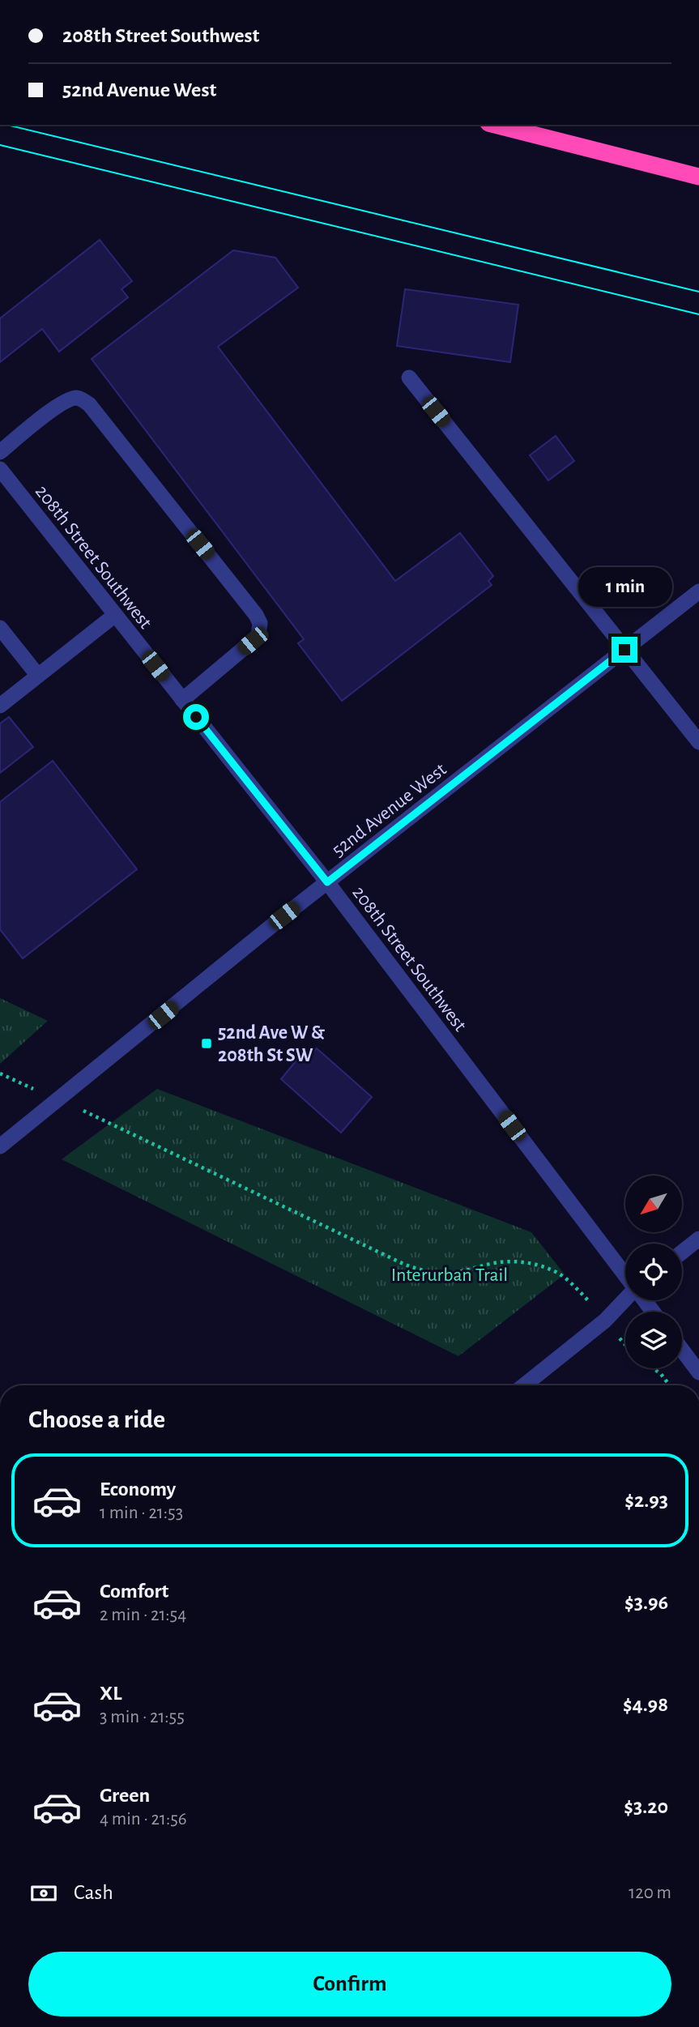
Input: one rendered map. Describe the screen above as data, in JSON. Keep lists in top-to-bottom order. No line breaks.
{"streets":{"street":["208th Street Southwest","52nd Avenue West"]},"crossings":[["208th Street Southwest","52nd Avenue West"]],"parks":["Interurban Trail"],"places":{"transit":["52nd Ave W & 208th St SW"]},"north":"bottom left","page":{"banner":["208th Street Southwest","52nd Avenue West"],"bubble":"1 min","heading":"Choose a ride","list":[{"name":"Economy","note":"1 min · 21:53","value":"$2.93"},{"name":"Comfort","note":"2 min · 21:54","value":"$3.96"},{"name":"XL","note":"3 min · 21:55","value":"$4.98"},{"name":"Green","note":"4 min · 21:56","value":"$3.20"}],"pay":["Cash","120 m"],"buttons":"Confirm"}}
